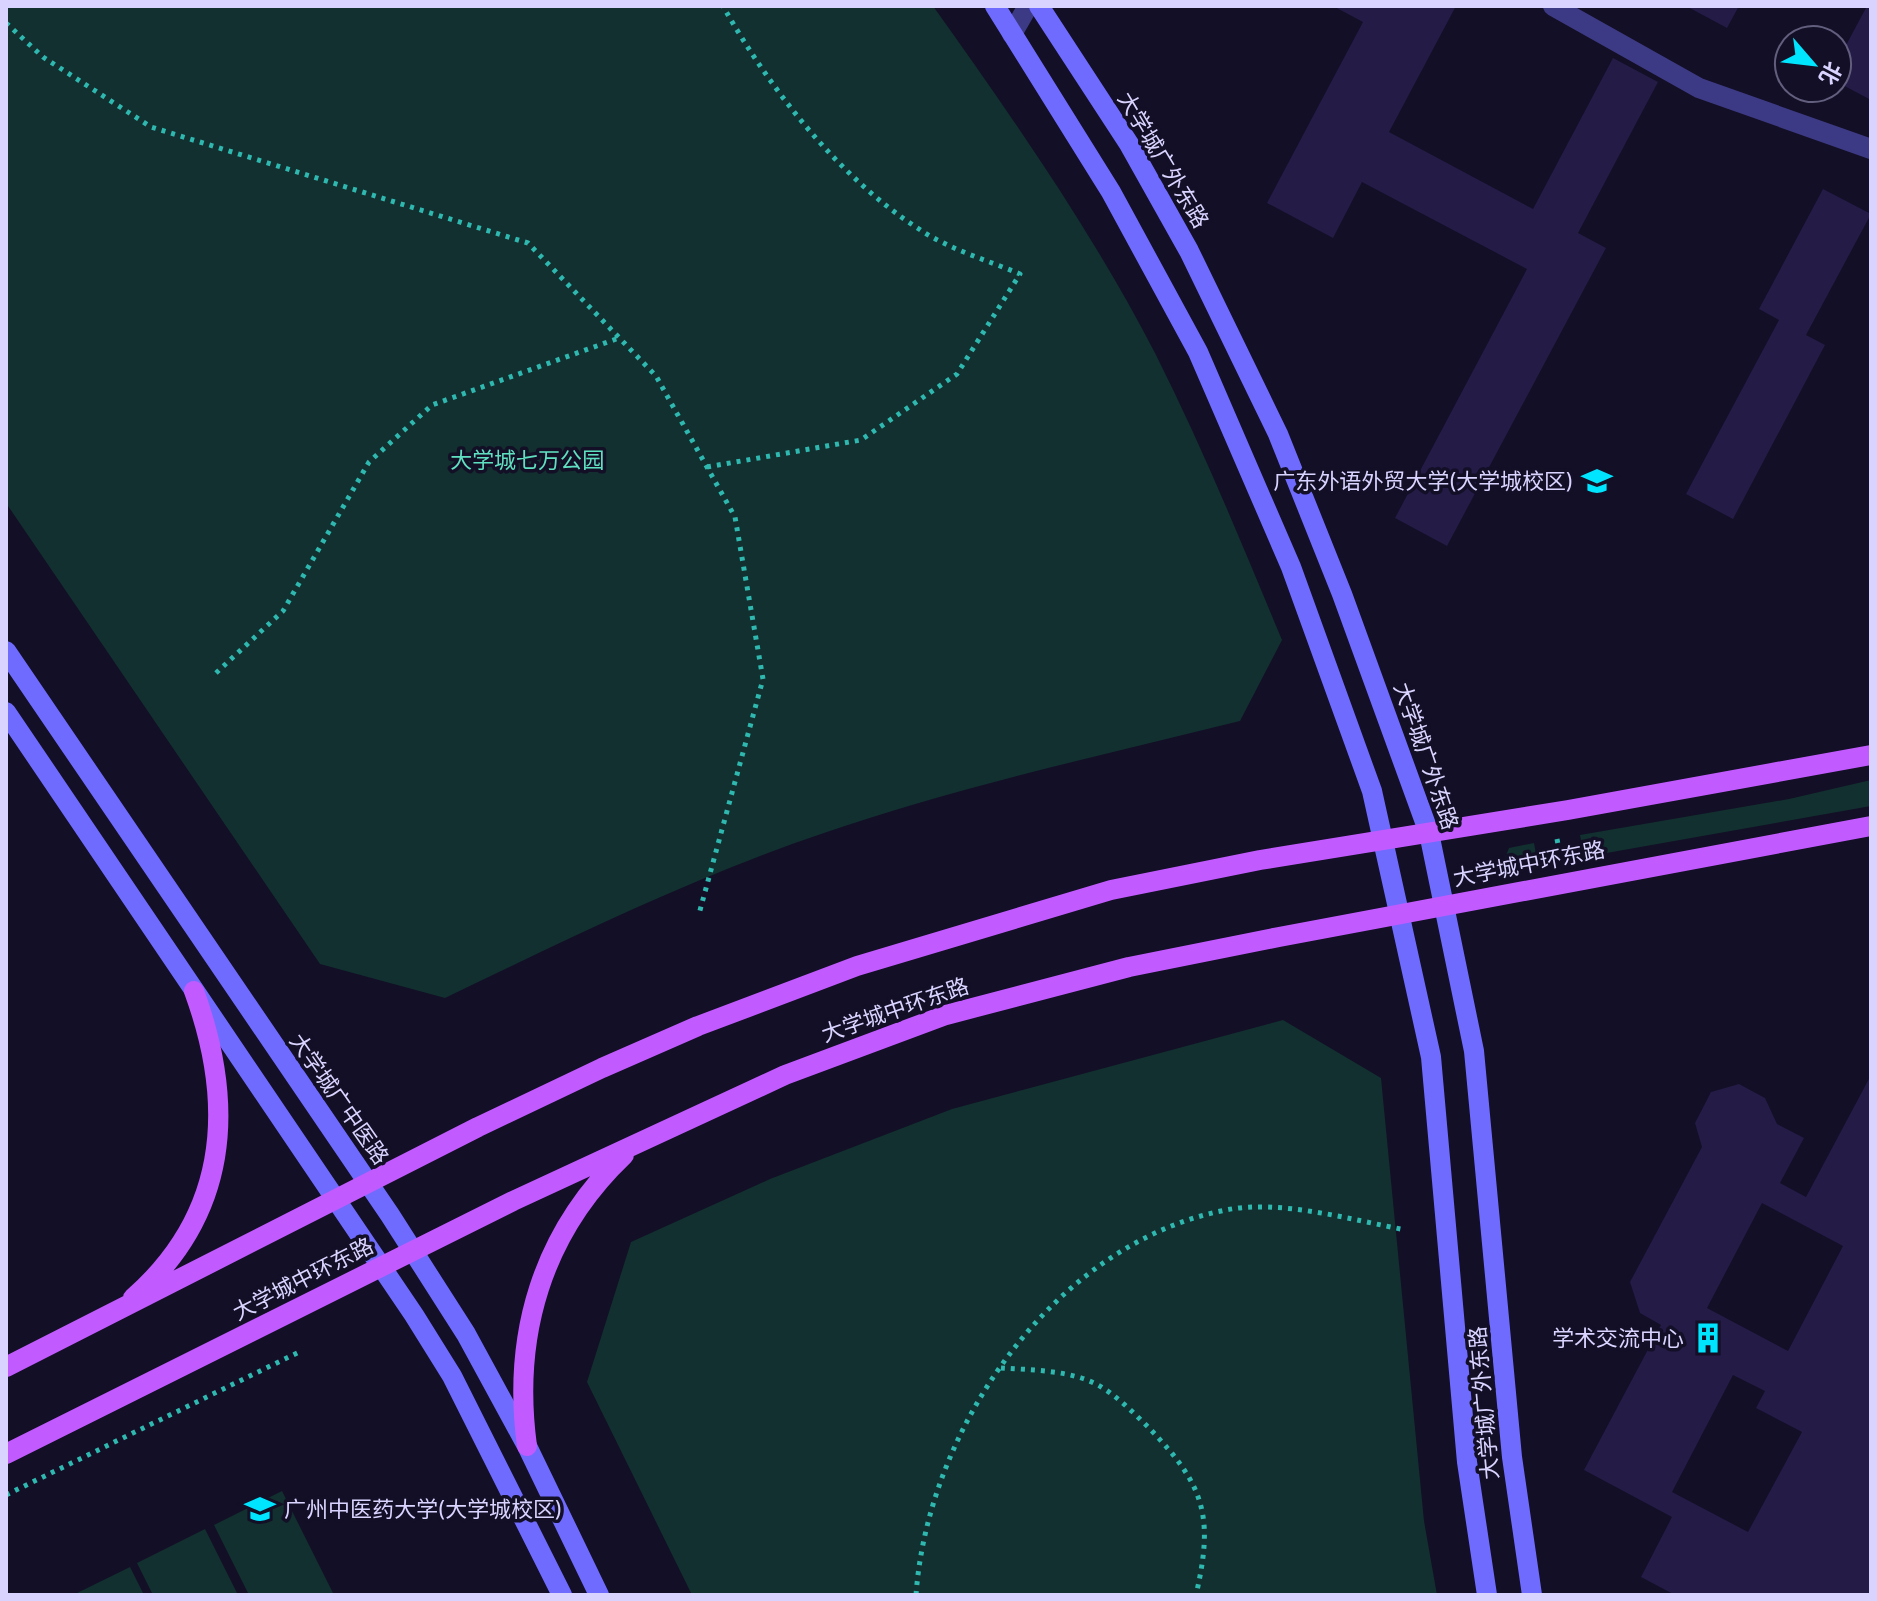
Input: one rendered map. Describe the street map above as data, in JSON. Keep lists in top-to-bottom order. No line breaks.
{"streets":{"main road":["大学城中环东路"],"street":["大学城广外东路","大学城广中医路"]},"crossings":[["大学城广外东路","大学城中环东路"],["大学城中环东路","大学城广中医路"]],"parks":["大学城七万公园"],"places":{"school or university":["广东外语外贸大学(大学城校区)","广州中医药大学(大学城校区)"],"building":["学术交流中心"]},"north":"bottom right"}
